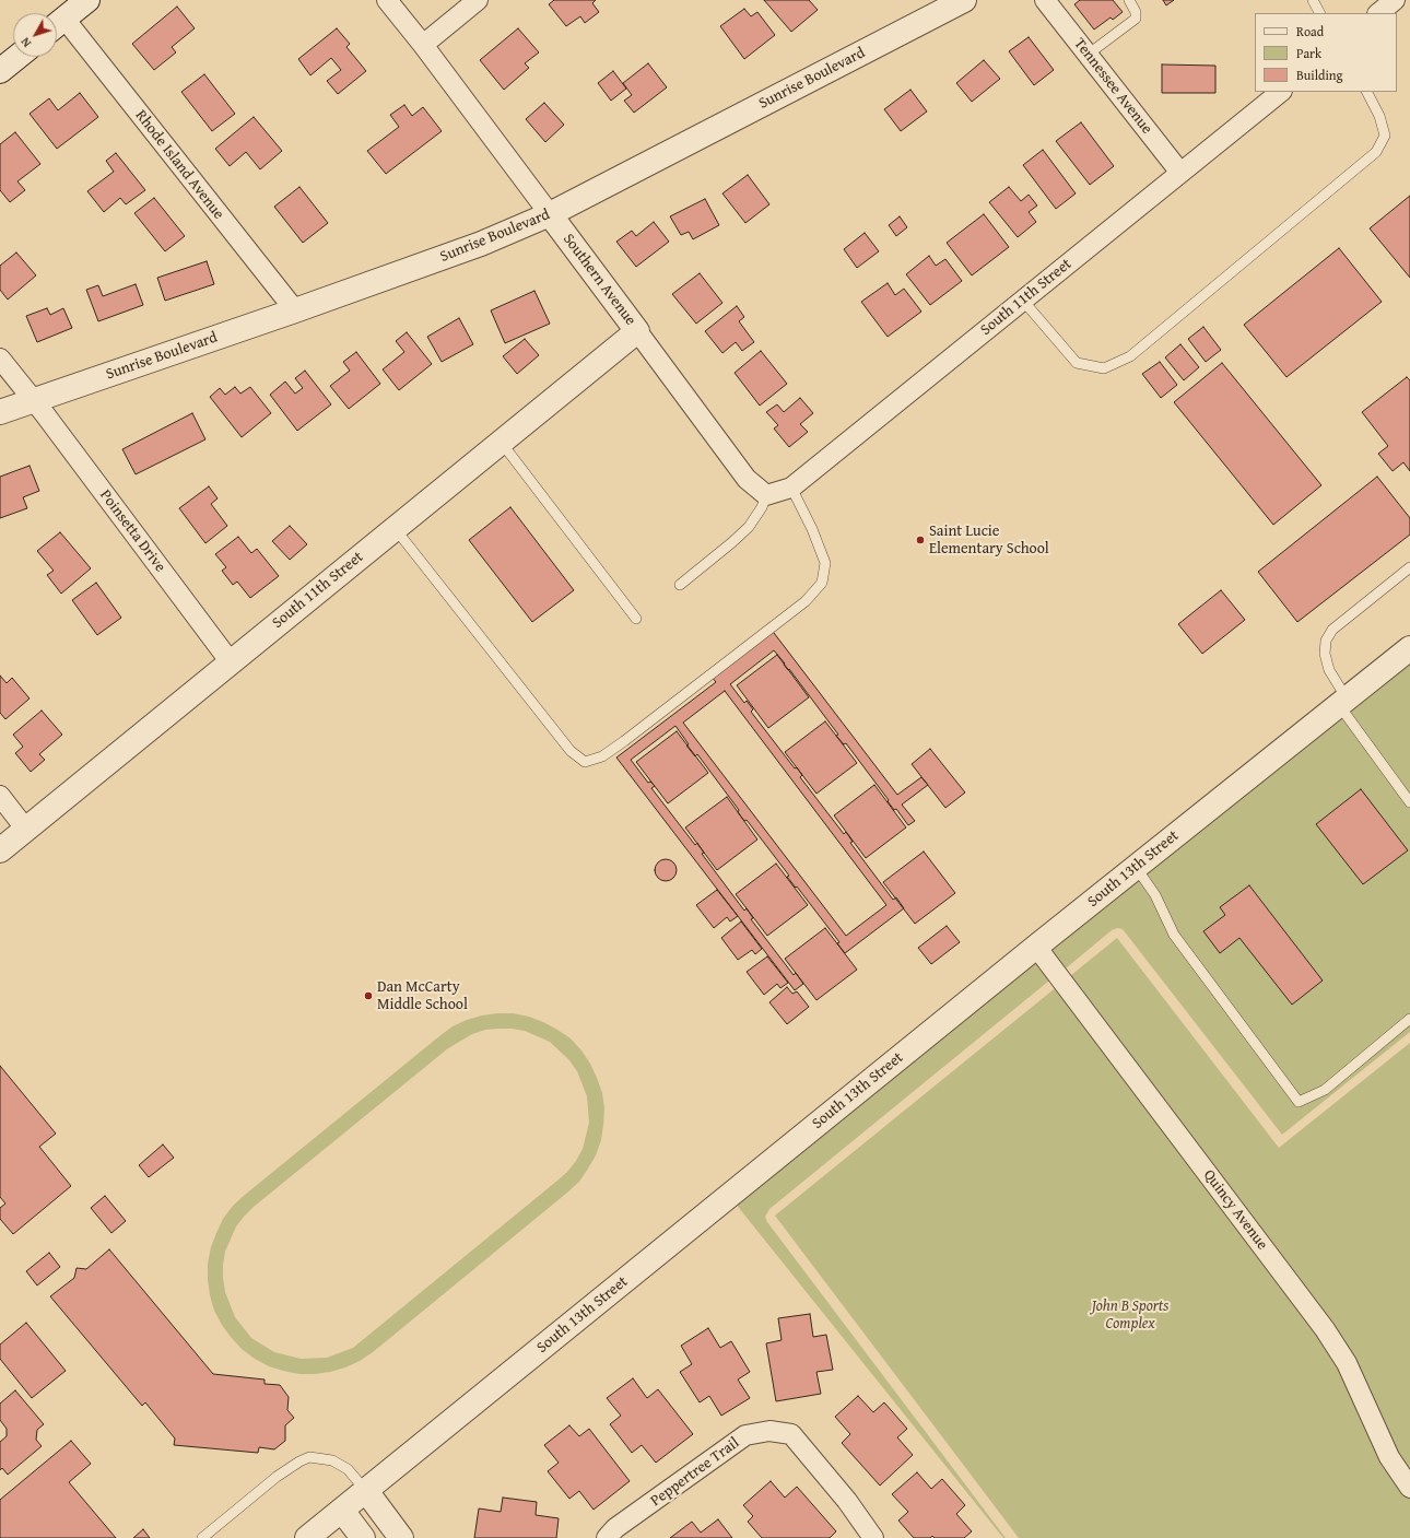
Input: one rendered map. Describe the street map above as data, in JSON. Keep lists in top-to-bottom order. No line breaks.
{"streets":{"street":["Sunrise Boulevard","Tennessee Avenue","Rhode Island Avenue","Southern Avenue","South 11th Street","Poinsetta Drive","South 13th Street","Quincy Avenue","Peppertree Trail"]},"crossings":[["Sunrise Boulevard","Rhode Island Avenue"],["Sunrise Boulevard","Southern Avenue"],["Sunrise Boulevard","Poinsetta Drive"],["Tennessee Avenue","South 11th Street"],["Southern Avenue","South 11th Street"],["South 11th Street","Poinsetta Drive"],["South 13th Street","Quincy Avenue"]],"parks":["John B Sports Complex"],"places":["Saint Lucie Elementary School","Dan McCarty Middle School"],"legend":["Road","Park","Building"],"north":"bottom left"}
